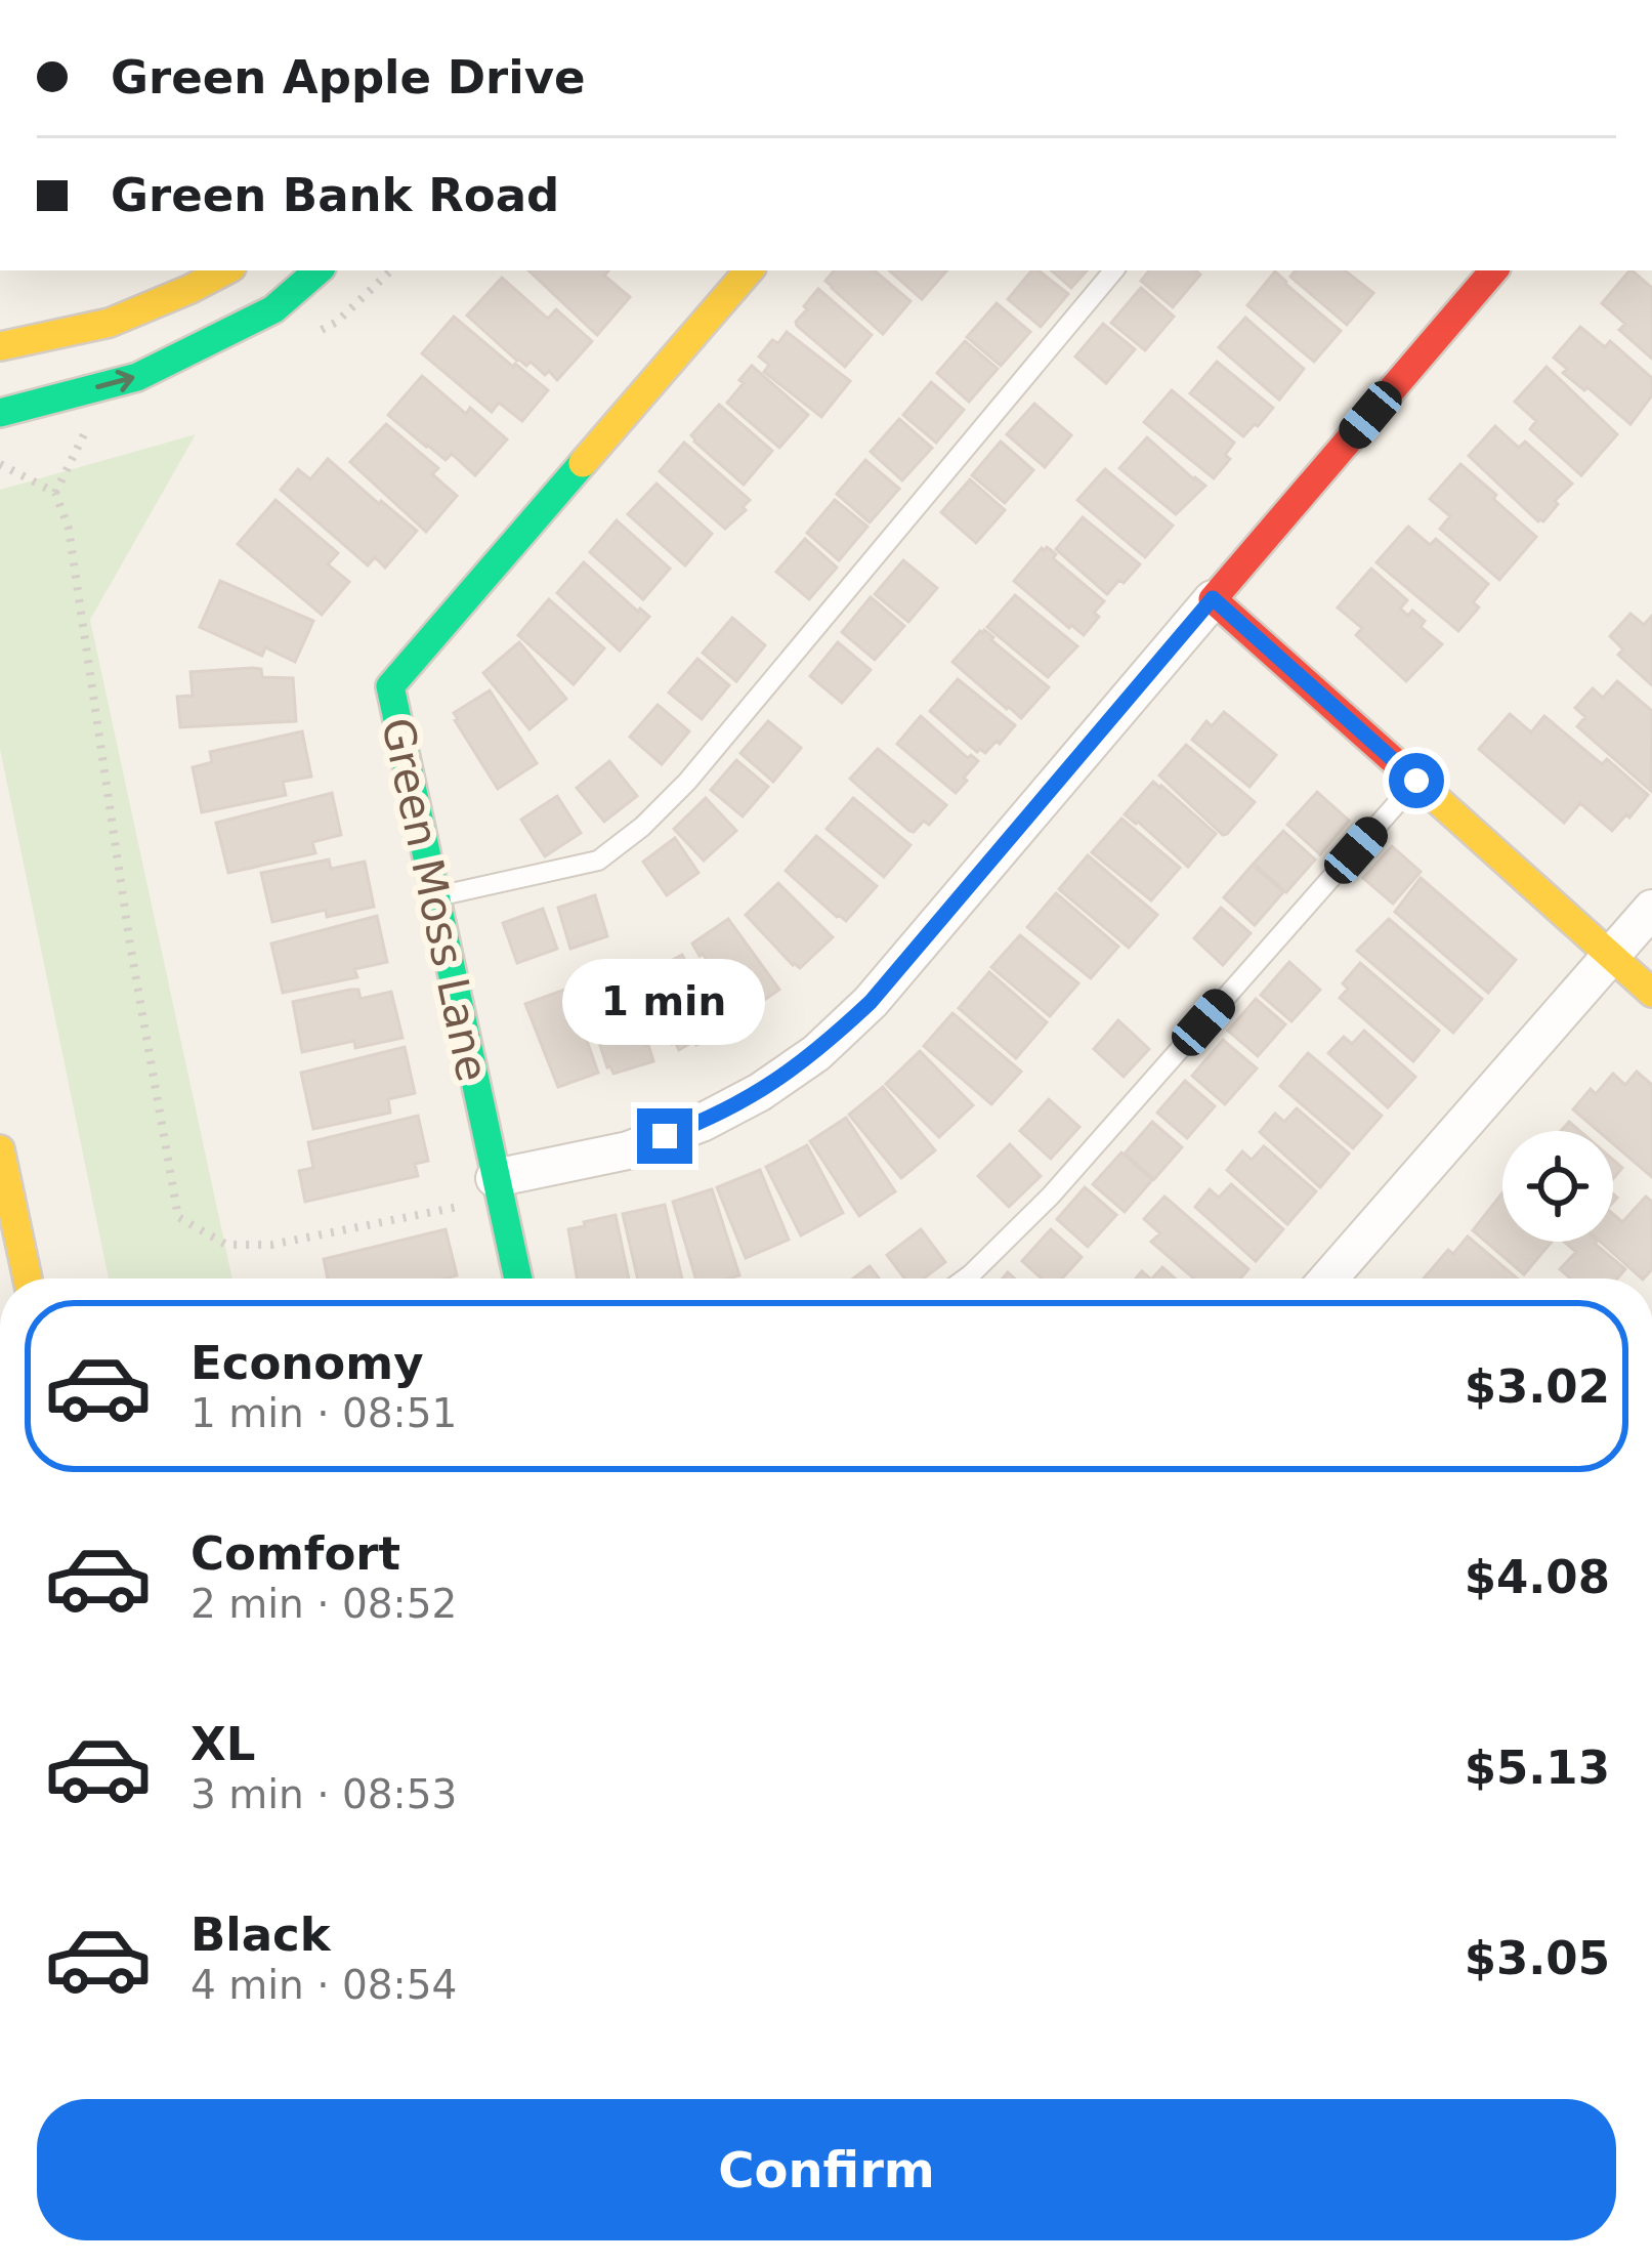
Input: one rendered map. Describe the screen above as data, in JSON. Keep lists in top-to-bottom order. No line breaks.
{"streets":{"street":["Green Moss Lane"]},"page":{"banner":["Green Apple Drive","Green Bank Road"],"bubble":"1 min","list":[{"name":"Economy","note":"1 min · 08:51","value":"$3.02"},{"name":"Comfort","note":"2 min · 08:52","value":"$4.08"},{"name":"XL","note":"3 min · 08:53","value":"$5.13"},{"name":"Black","note":"4 min · 08:54","value":"$3.05"}],"buttons":"Confirm"}}
